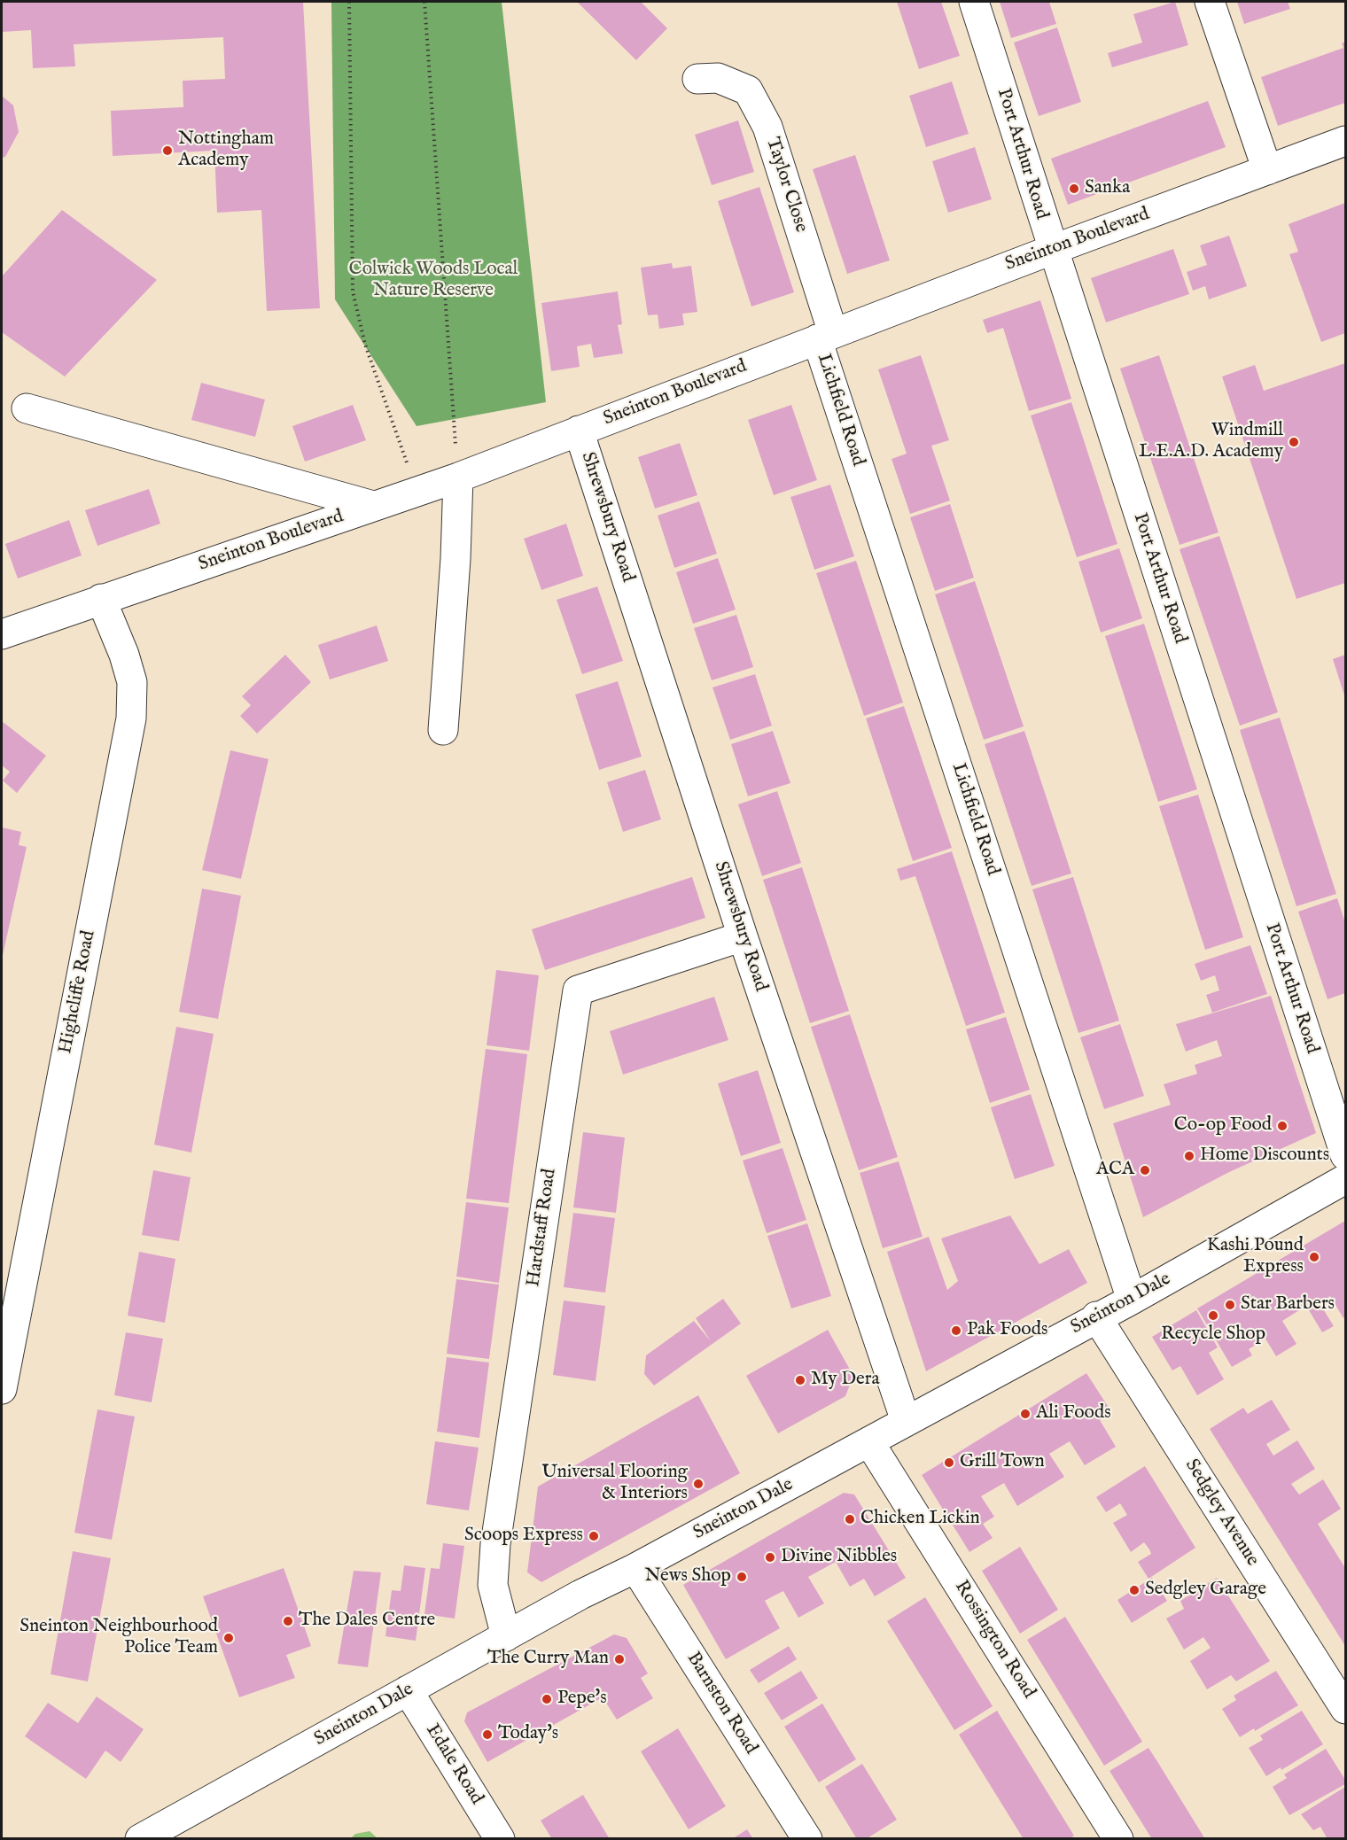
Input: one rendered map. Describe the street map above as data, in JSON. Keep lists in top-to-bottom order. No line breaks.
{"streets":{"street":["Port Arthur Road","Taylor Close","Sneinton Boulevard","Lichfield Road","Shrewsbury Road","Highcliffe Road","Hardstaff Road","Sneinton Dale","Sedgley Avenue","Rossington Road","Barnston Road","Edale Road"]},"crossings":[["Port Arthur Road","Sneinton Boulevard"],["Taylor Close","Sneinton Boulevard"],["Taylor Close","Lichfield Road"],["Sneinton Boulevard","Lichfield Road"],["Sneinton Boulevard","Shrewsbury Road"],["Sneinton Boulevard","Highcliffe Road"],["Lichfield Road","Sneinton Dale"],["Shrewsbury Road","Hardstaff Road"],["Shrewsbury Road","Sneinton Dale"],["Hardstaff Road","Sneinton Dale"],["Sneinton Dale","Sedgley Avenue"],["Sneinton Dale","Rossington Road"],["Sneinton Dale","Barnston Road"],["Sneinton Dale","Edale Road"]],"parks":["Colwick Woods Local Nature Reserve"],"places":["Nottingham Academy","Sanka","Windmill L.E.A.D. Academy","Co-op Food","Home Discounts","ACA","Kashi Pound Express","Star Barbers","Recycle Shop","Pak Foods","My Dera","Ali Foods","Grill Town","Universal Flooring & Interiors","Chicken Lickin","Scoops Express","Divine Nibbles","News Shop","Sedgley Garage","The Dales Centre","Sneinton Neighbourhood Police Team","The Curry Man","Pepe's","Today's"]}
